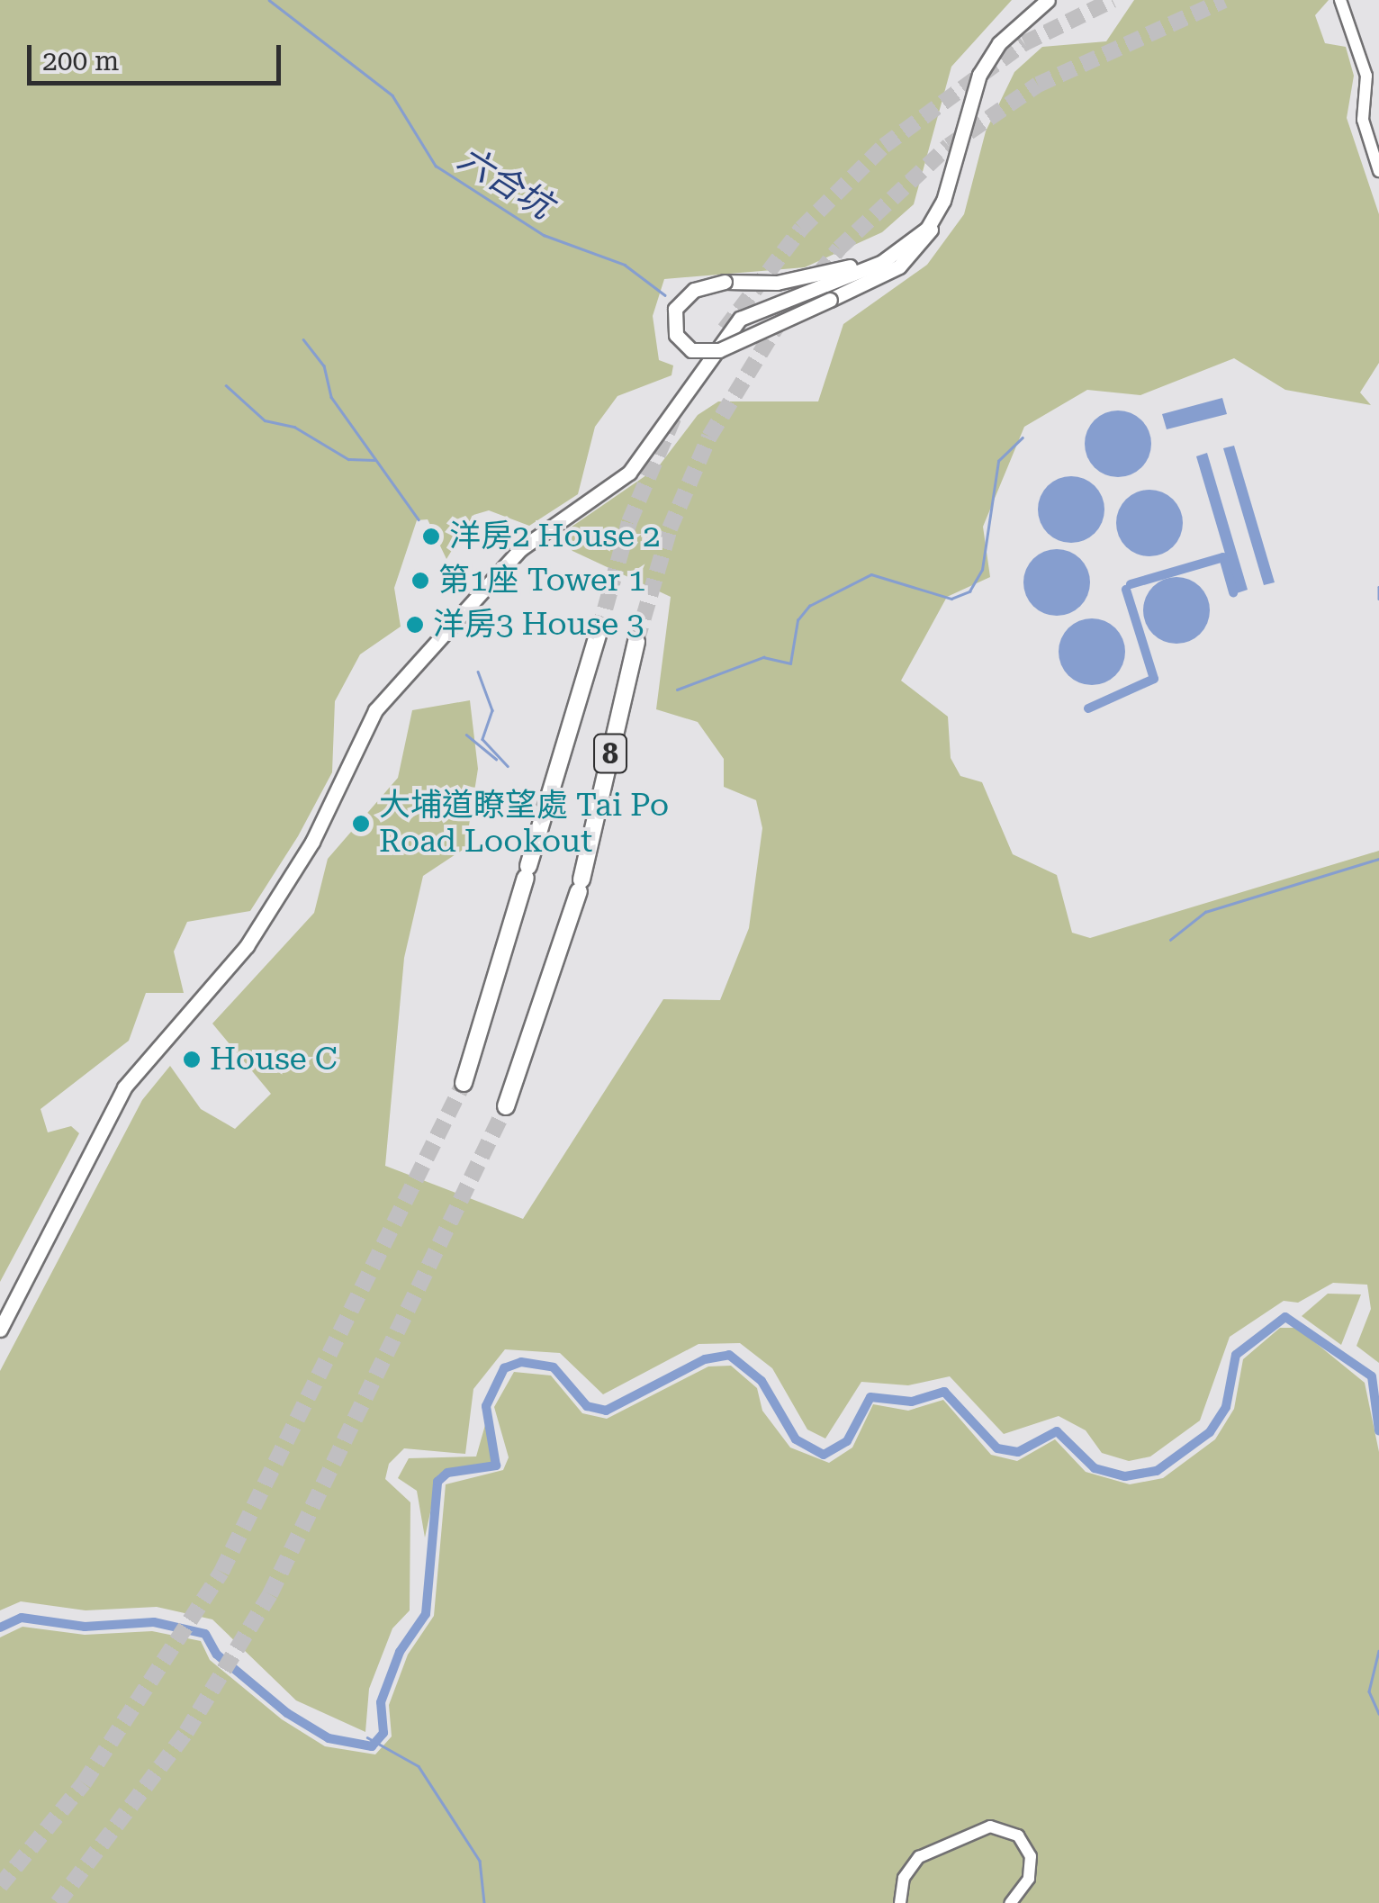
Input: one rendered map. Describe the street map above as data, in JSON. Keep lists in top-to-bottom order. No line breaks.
{"streets":{"highway":["8"]},"water":["六合坑"],"places":["洋房2 House 2","第1座 Tower 1","洋房3 House 3","大埔道瞭望處 Tai Po Road Lookout","House C"],"scale_bar":"200 m"}
